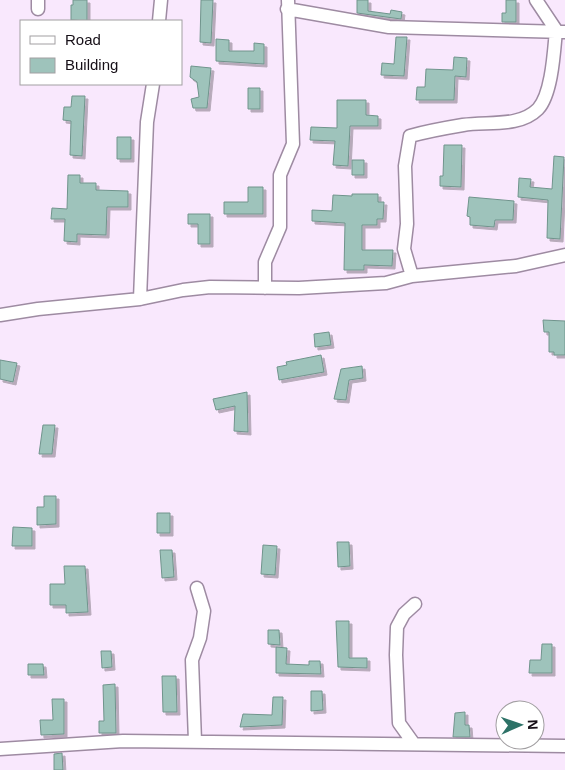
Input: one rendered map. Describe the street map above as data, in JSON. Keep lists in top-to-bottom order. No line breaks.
{"legend":["Road","Building"],"north":"right"}
